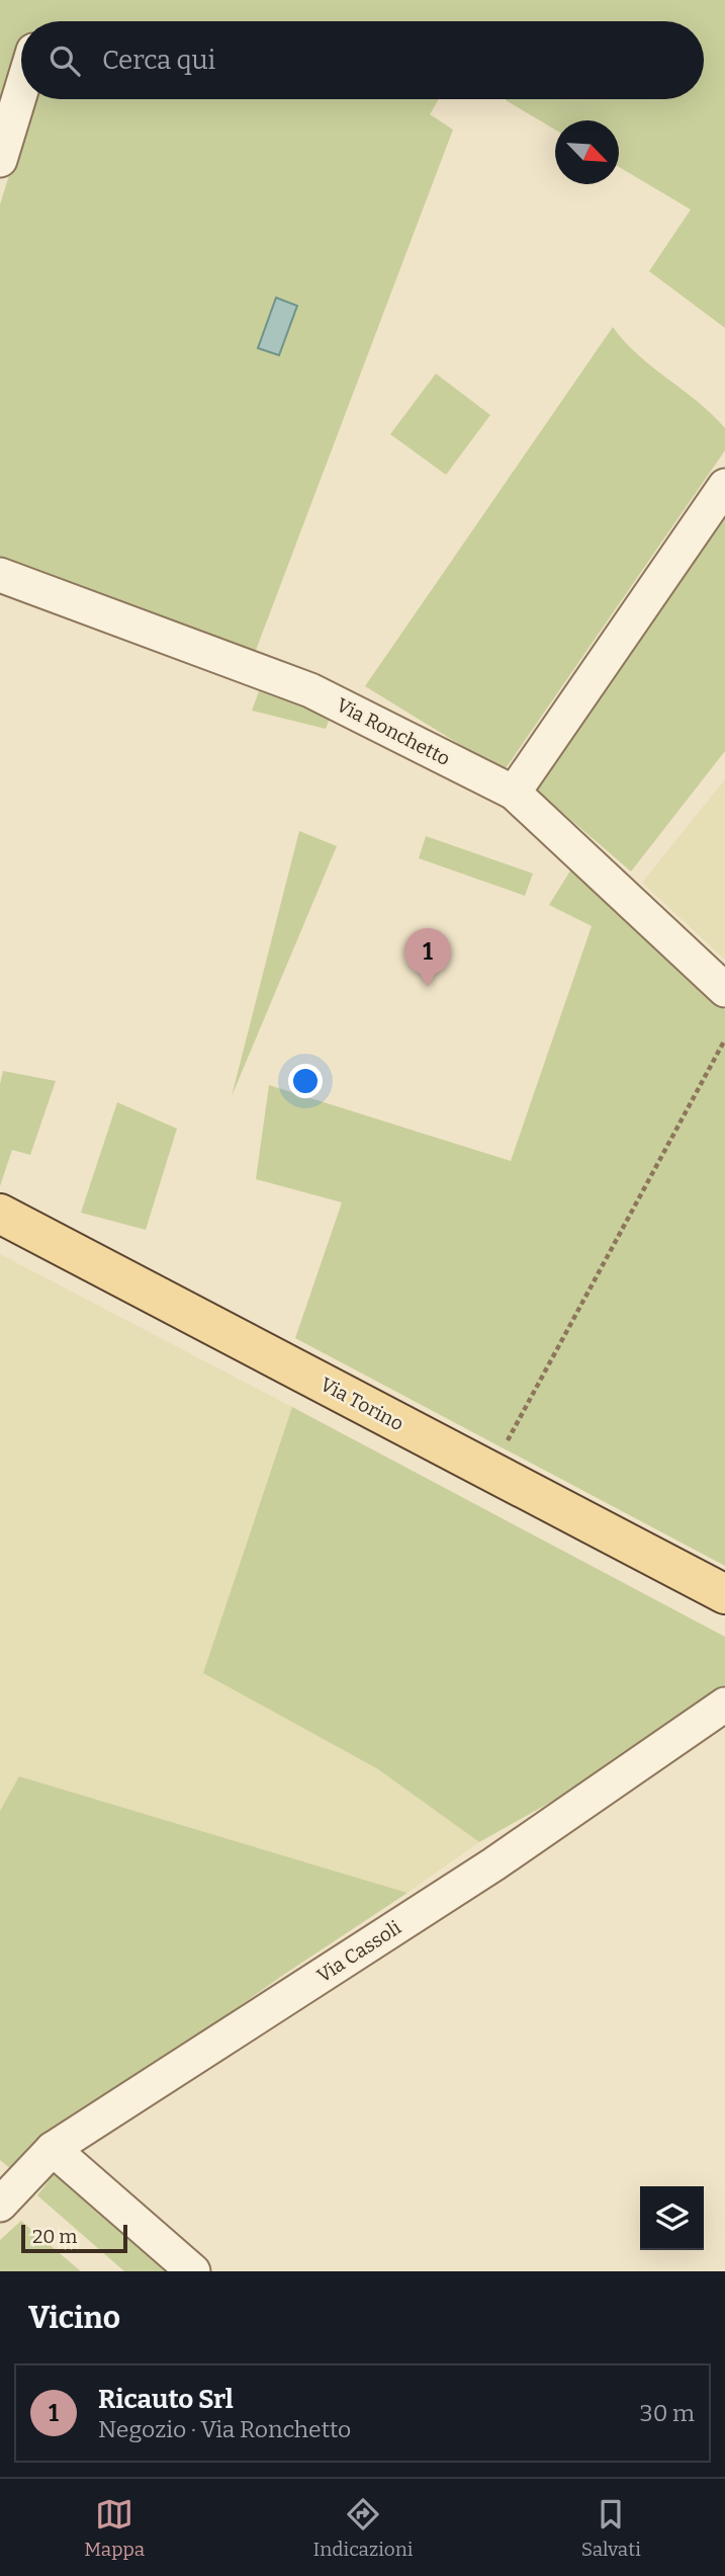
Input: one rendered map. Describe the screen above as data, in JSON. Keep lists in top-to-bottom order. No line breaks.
{"streets":{"main road":["Via Torino"],"street":["Via Ronchetto","Via Cassoli"]},"scale_bar":"20 m","north":"bottom right","page":{"search":"Cerca qui","pins":"1","scale":"20 m","heading":"Vicino","list":[{"mark":"1","name":"Ricauto Srl","note":"Negozio · Via Ronchetto","value":"30 m"}],"nav":["Mappa","Indicazioni","Salvati"]}}
